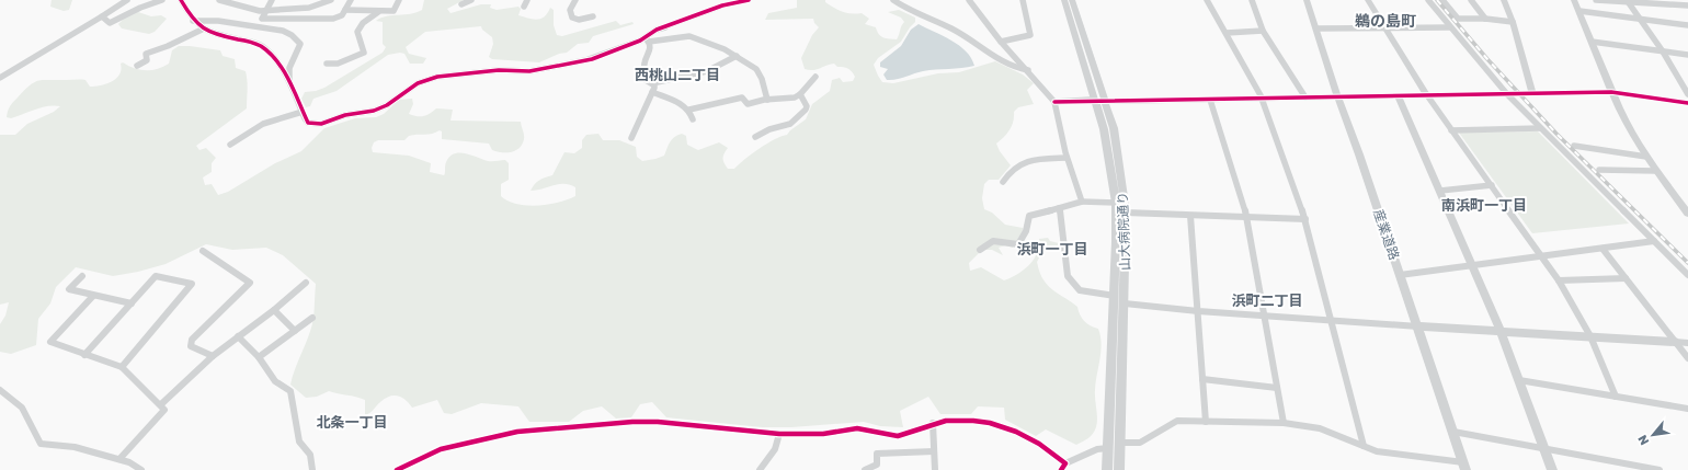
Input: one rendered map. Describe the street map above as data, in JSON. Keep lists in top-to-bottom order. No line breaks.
{"streets":{"street":["山大病院通り","産業道路"]},"districts":["鵜の島町","西桃山二丁目","南浜町一丁目","浜町一丁目","浜町二丁目","北条一丁目"],"north":"bottom left"}
